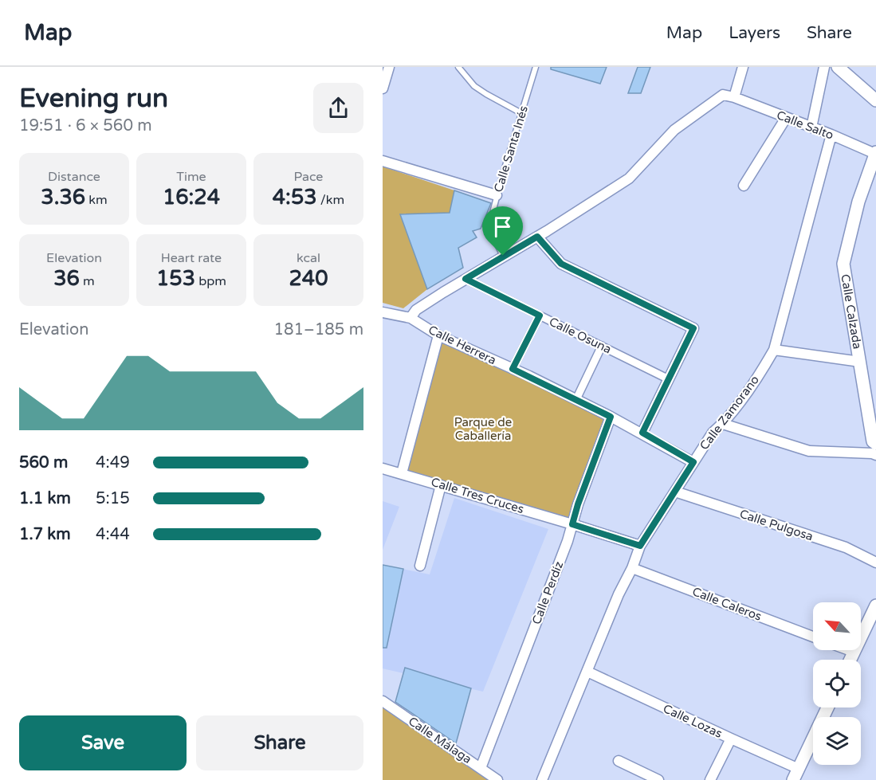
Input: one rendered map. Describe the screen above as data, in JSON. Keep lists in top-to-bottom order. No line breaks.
{"streets":{"street":["Calle Salto","Calle Calzada","Calle Osuna","Calle Herrera","Calle Zamorano","Calle Tres Cruces","Calle Pulgosa","Calle Perdíz","Calle Caleros","Calle Lozas","Calle Málaga"],"lane":["Calle Santa Inés"]},"crossings":[["Calle Salto","Calle Calzada"],["Calle Salto","Calle Zamorano"],["Calle Herrera","Calle Zamorano"],["Calle Herrera","Calle Perdíz"],["Calle Zamorano","Calle Tres Cruces"],["Calle Zamorano","Calle Pulgosa"],["Calle Zamorano","Calle Caleros"],["Calle Zamorano","Calle Lozas"],["Calle Tres Cruces","Calle Perdíz"],["Calle Perdíz","Calle Málaga"]],"parks":["Parque de Caballería"],"north":"top left","page":{"header":"Map","nav":["Map","Layers","Share"],"heading":["Evening run","19:51 · 6 × 560 m"],"stats":[["Distance","3.36 km"],["Time","16:24"],["Pace","4:53 /km"],["Elevation","36 m"],["Heart rate","153 bpm"],["kcal","240"]],"chart":["Elevation","181–185 m"],"list":[{"name":"560 m","note":"4:49"},{"name":"1.1 km","note":"5:15"},{"name":"1.7 km","note":"4:44"}],"buttons":["Save","Share"]}}
